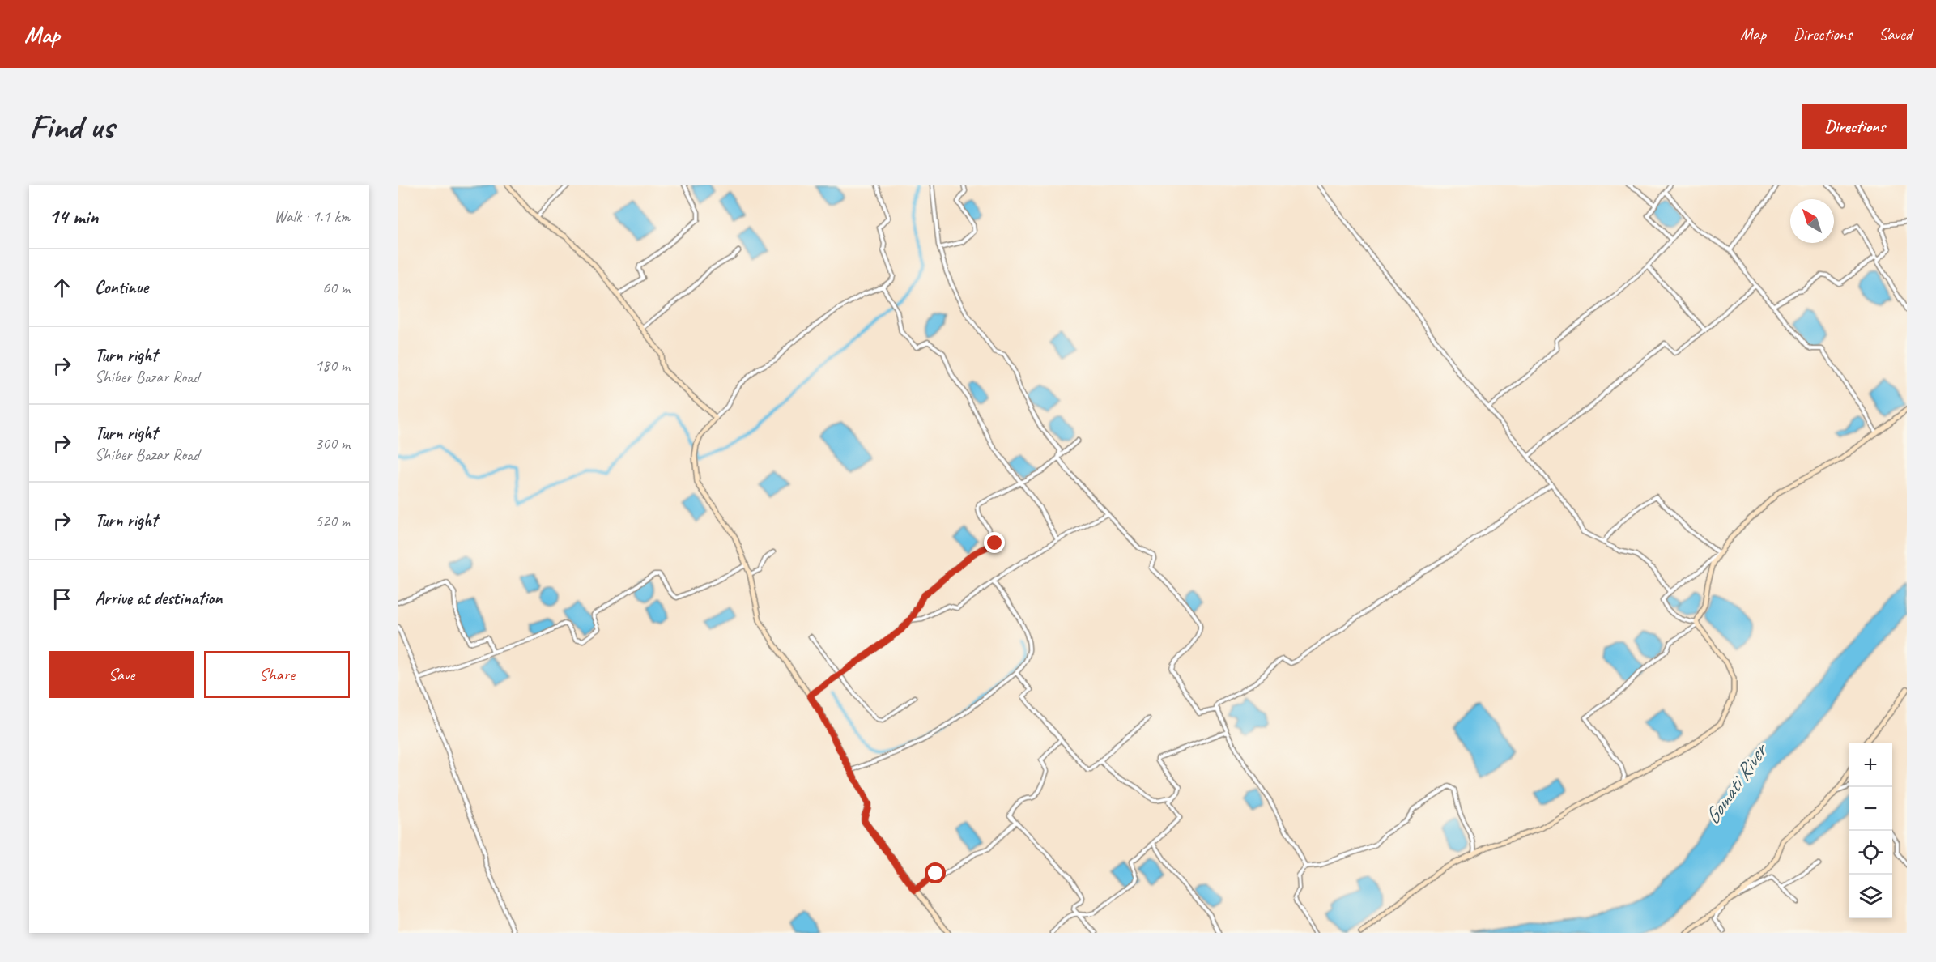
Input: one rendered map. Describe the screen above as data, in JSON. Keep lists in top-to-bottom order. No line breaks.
{"water":["Gomati River"],"north":"top left","page":{"header":"Map","nav":["Map","Directions","Saved"],"buttons":["Directions",["Save","Share"]],"title":"Find us","heading":["14 min","Walk · 1.1 km"],"list":[["Continue","60 m"],["Turn right","Shiber Bazar Road","180 m"],["Turn right","Shiber Bazar Road","300 m"],["Turn right","520 m"],"Arrive at destination"],"map_buttons":["+","−"]}}
